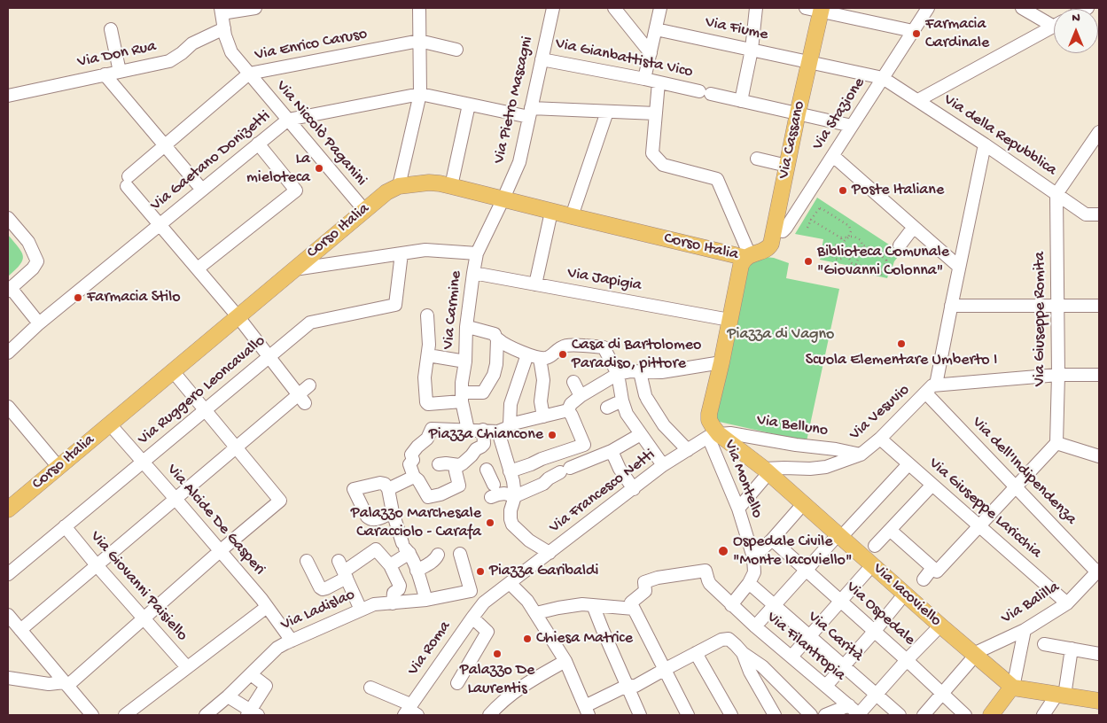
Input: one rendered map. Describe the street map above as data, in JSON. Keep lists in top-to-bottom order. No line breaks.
{"streets":{"main road":["Via Cassano","Corso Italia","Via Iacoviello"],"street":["Via Fiume","Via Enrico Caruso","Via Don Rua","Via Gianbattista Vico","Via Pietro Mascagni","Via Stazione","Via Niccolò Paganini","Via della Repubblica","Via Gaetano Donizetti","Via Japigia","Via Carmine","Via Giuseppe Romita","Via Ruggero Leoncavallo","Via Vesuvio","Via Belluno","Via dell'Indipendenza","Via Montello","Via Francesco Netti","Via Giuseppe Laricchia","Via Alcide De Gasperi","Via Giovanni Paisiello","Via Balilla","Via Ladislao","Via Ospedale","Via Carità","Via Filantropia","Via Roma"]},"crossings":[["Via Fiume","Via Stazione"],["Via Fiume","Via della Repubblica"],["Via Fiume","Via Cassano"],["Via Enrico Caruso","Via Niccolò Paganini"],["Via Enrico Caruso","Via Gaetano Donizetti"],["Via Don Rua","Via Niccolò Paganini"],["Via Gianbattista Vico","Via Pietro Mascagni"],["Via Gianbattista Vico","Via Stazione"],["Via Gianbattista Vico","Via Cassano"],["Via Pietro Mascagni","Via Gaetano Donizetti"],["Via Pietro Mascagni","Corso Italia"],["Via Pietro Mascagni","Via Carmine"],["Via Stazione","Via della Repubblica"],["Via Stazione","Via Cassano"],["Via Niccolò Paganini","Via Gaetano Donizetti"],["Via Niccolò Paganini","Corso Italia"],["Via della Repubblica","Via Giuseppe Romita"],["Via Cassano","Corso Italia"],["Corso Italia","Via Carmine"],["Corso Italia","Via Alcide De Gasperi"],["Via Japigia","Via Carmine"],["Via Ruggero Leoncavallo","Via Alcide De Gasperi"],["Via Ruggero Leoncavallo","Via Giovanni Paisiello"],["Via Vesuvio","Via Belluno"],["Via Vesuvio","Via dell'Indipendenza"],["Via Vesuvio","Via Giuseppe Laricchia"],["Via Vesuvio","Via Iacoviello"],["Via Belluno","Via Montello"],["Via Belluno","Via Francesco Netti"],["Via Belluno","Via Iacoviello"],["Via dell'Indipendenza","Via Balilla"],["Via Montello","Via Francesco Netti"],["Via Montello","Via Iacoviello"],["Via Montello","Via Carità"],["Via Montello","Via Filantropia"],["Via Francesco Netti","Via Iacoviello"],["Via Francesco Netti","Via Roma"],["Via Giuseppe Laricchia","Via Balilla"],["Via Alcide De Gasperi","Via Ladislao"],["Via Iacoviello","Via Balilla"]],"parks":["Piazza di Vagno"],"places":["Farmacia Cardinale","La mieloteca","Poste Italiane","Biblioteca Comunale \"Giovanni Colonna\"","Farmacia Stilo","Scuola Elementare Umberto I","Casa di Bartolomeo Paradiso, pittore","Piazza Chiancone","Palazzo Marchesale Caracciolo - Carafa","Ospedale Civile \"Monte Iacoviello\"","Piazza Garibaldi","Chiesa Matrice","Palazzo De Laurentis"],"north":"top"}
